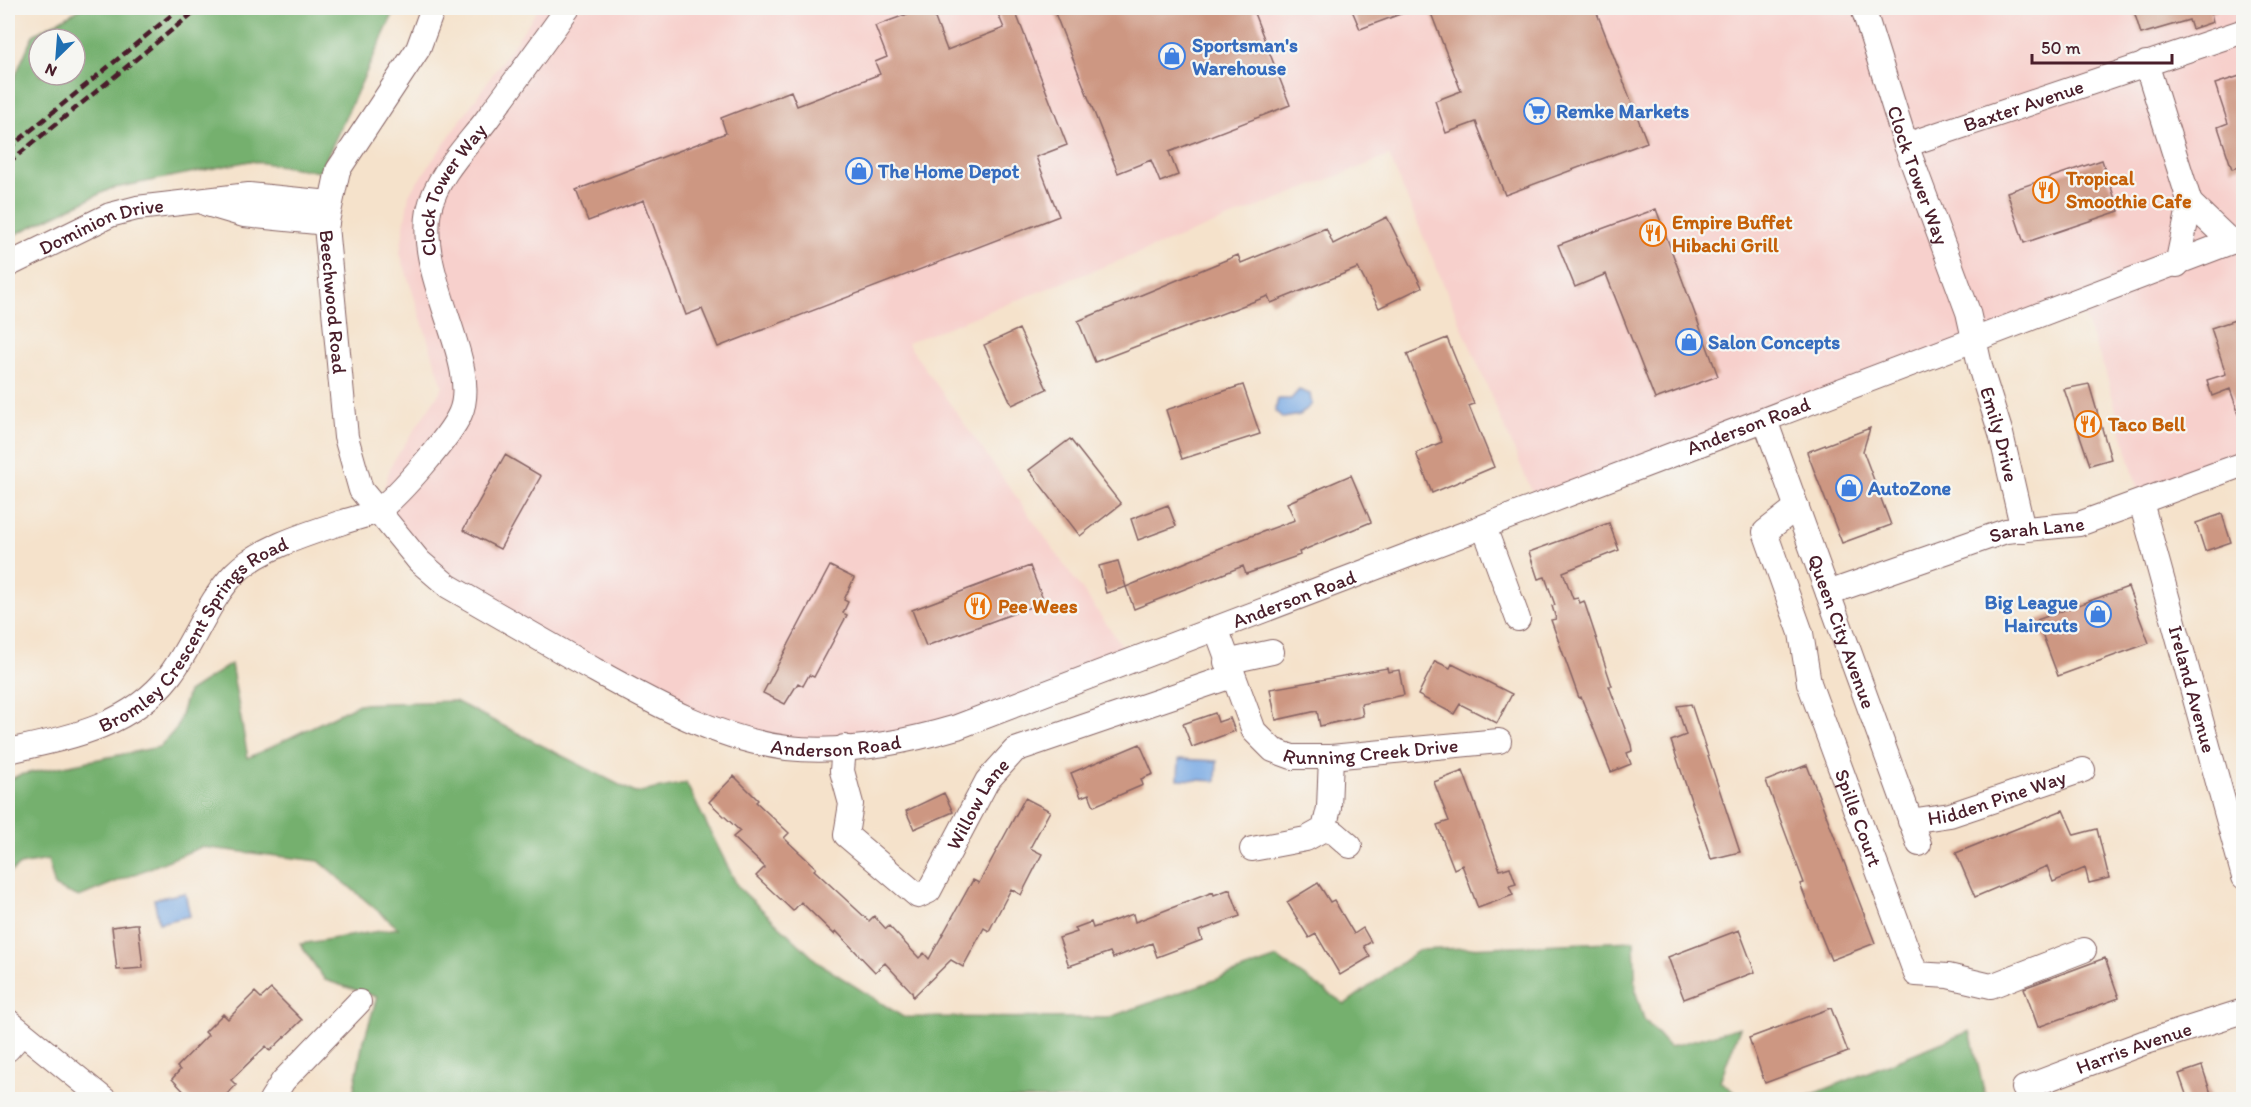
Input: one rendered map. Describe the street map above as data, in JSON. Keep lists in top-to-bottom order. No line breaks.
{"streets":{"street":["Baxter Avenue","Clock Tower Way","Dominion Drive","Beechwood Road","Anderson Road","Emily Drive","Sarah Lane","Queen City Avenue","Bromley Crescent Springs Road","Ireland Avenue","Running Creek Drive","Hidden Pine Way","Willow Lane","Spille Court","Harris Avenue"]},"crossings":[["Baxter Avenue","Clock Tower Way"],["Clock Tower Way","Beechwood Road"],["Clock Tower Way","Anderson Road"],["Clock Tower Way","Emily Drive"],["Clock Tower Way","Bromley Crescent Springs Road"],["Dominion Drive","Beechwood Road"],["Beechwood Road","Anderson Road"],["Beechwood Road","Bromley Crescent Springs Road"],["Anderson Road","Emily Drive"],["Anderson Road","Queen City Avenue"],["Anderson Road","Bromley Crescent Springs Road"],["Anderson Road","Running Creek Drive"],["Anderson Road","Willow Lane"],["Emily Drive","Sarah Lane"],["Sarah Lane","Queen City Avenue"],["Sarah Lane","Ireland Avenue"],["Queen City Avenue","Hidden Pine Way"],["Queen City Avenue","Spille Court"],["Running Creek Drive","Willow Lane"]],"places":{"shop":["Sportsman's Warehouse","The Home Depot","Salon Concepts","AutoZone","Big League Haircuts"],"supermarket":["Remke Markets"],"restaurant":["Tropical Smoothie Cafe","Empire Buffet Hibachi Grill","Taco Bell","Pee Wees"]},"scale_bar":"50 m","north":"bottom left"}
